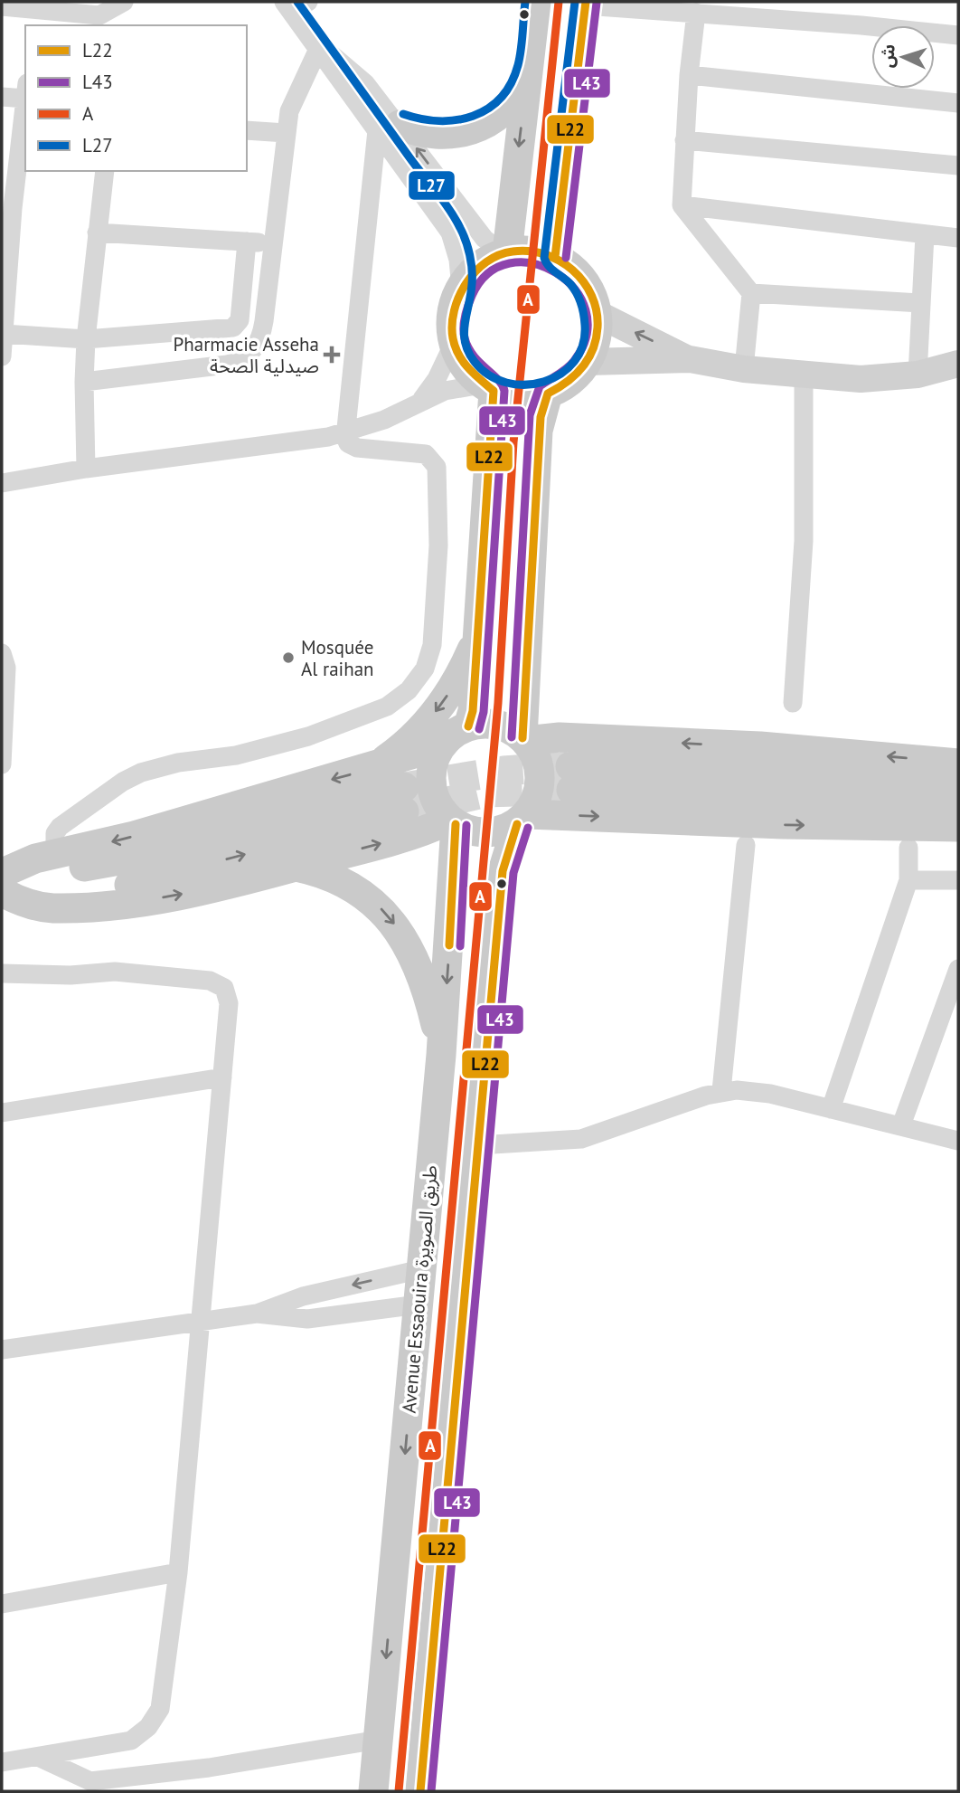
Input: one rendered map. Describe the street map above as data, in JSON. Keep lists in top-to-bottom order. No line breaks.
{"streets":{"main road":["Avenue Essaouira طريق الصويرة"]},"places":{"health":["Pharmacie Asseha صيدلية الصحة"],"other":["Mosquée Al raihan"]},"lines":["transit line L22","transit line A","transit line L27","transit line L43"],"legend":["L22","L43","A","L27"],"north":"left"}
